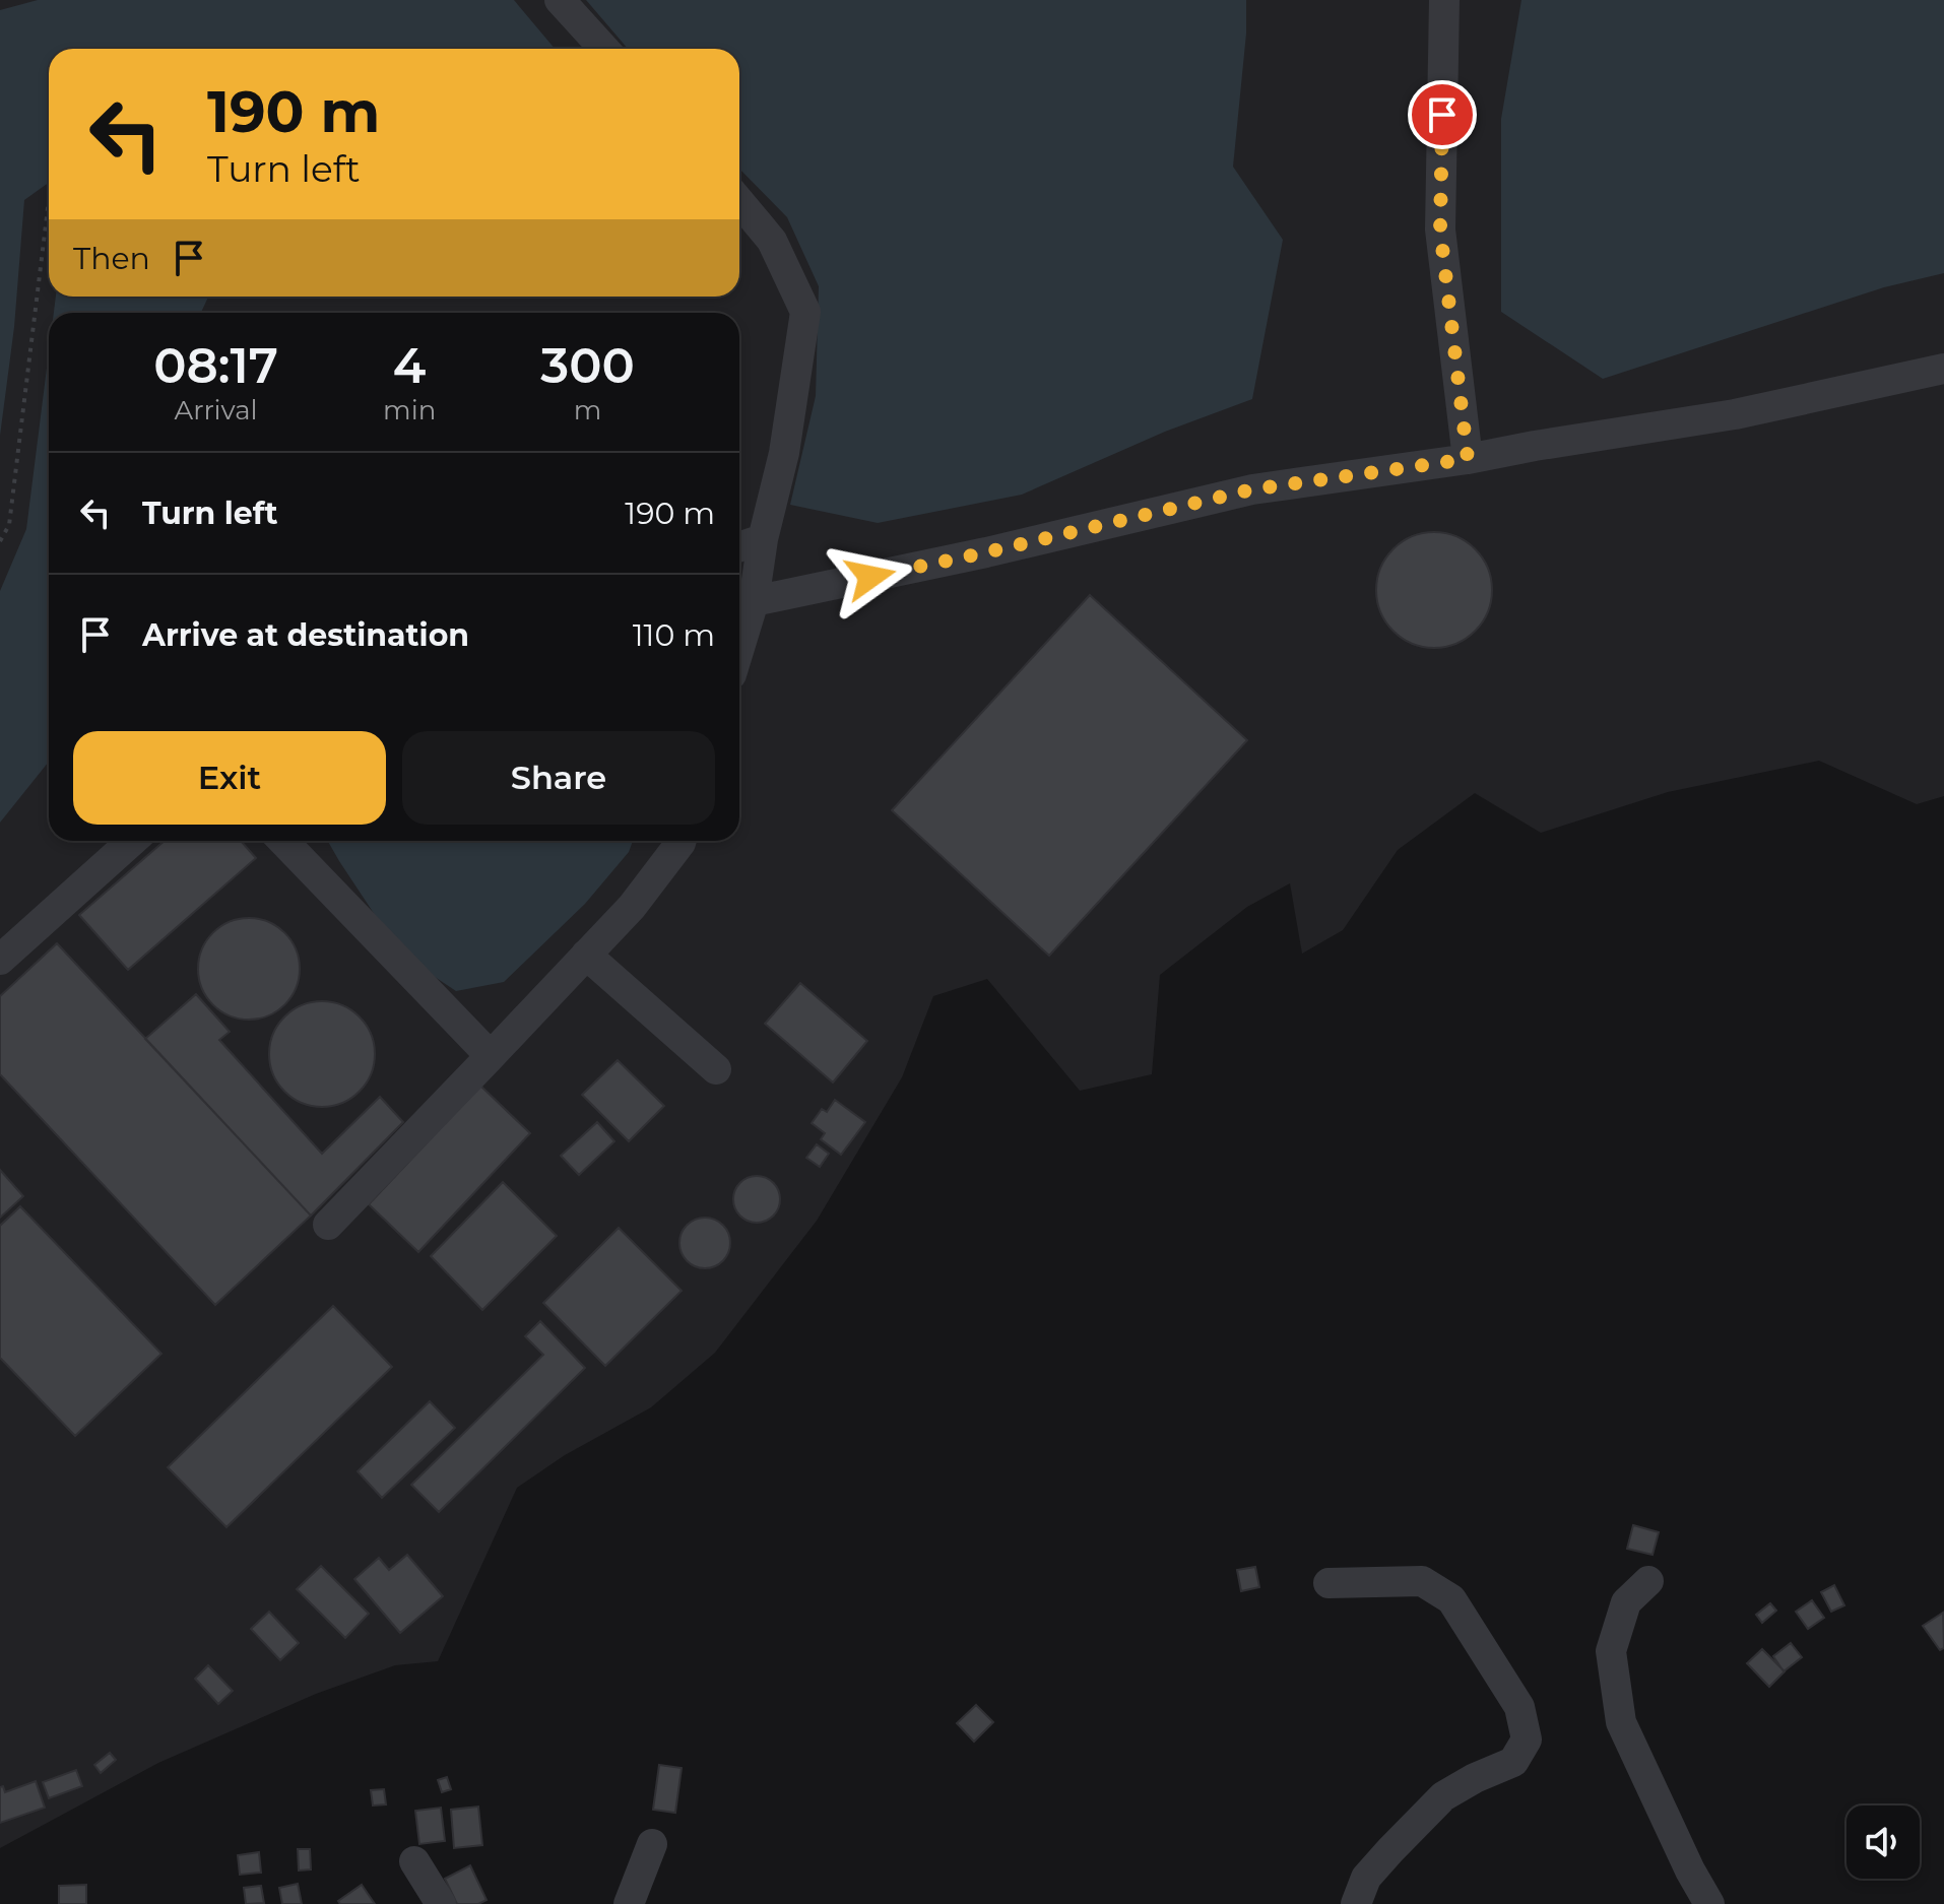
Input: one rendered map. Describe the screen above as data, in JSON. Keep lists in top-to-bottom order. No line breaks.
{"page":{"turn":["190 m","Turn left"],"then":"Then","eta":["08:17","Arrival","4","min","300","m"],"list":[{"name":"Turn left","value":"190 m"},{"name":"Arrive at destination","value":"110 m"}],"buttons":["Exit","Share"]}}
